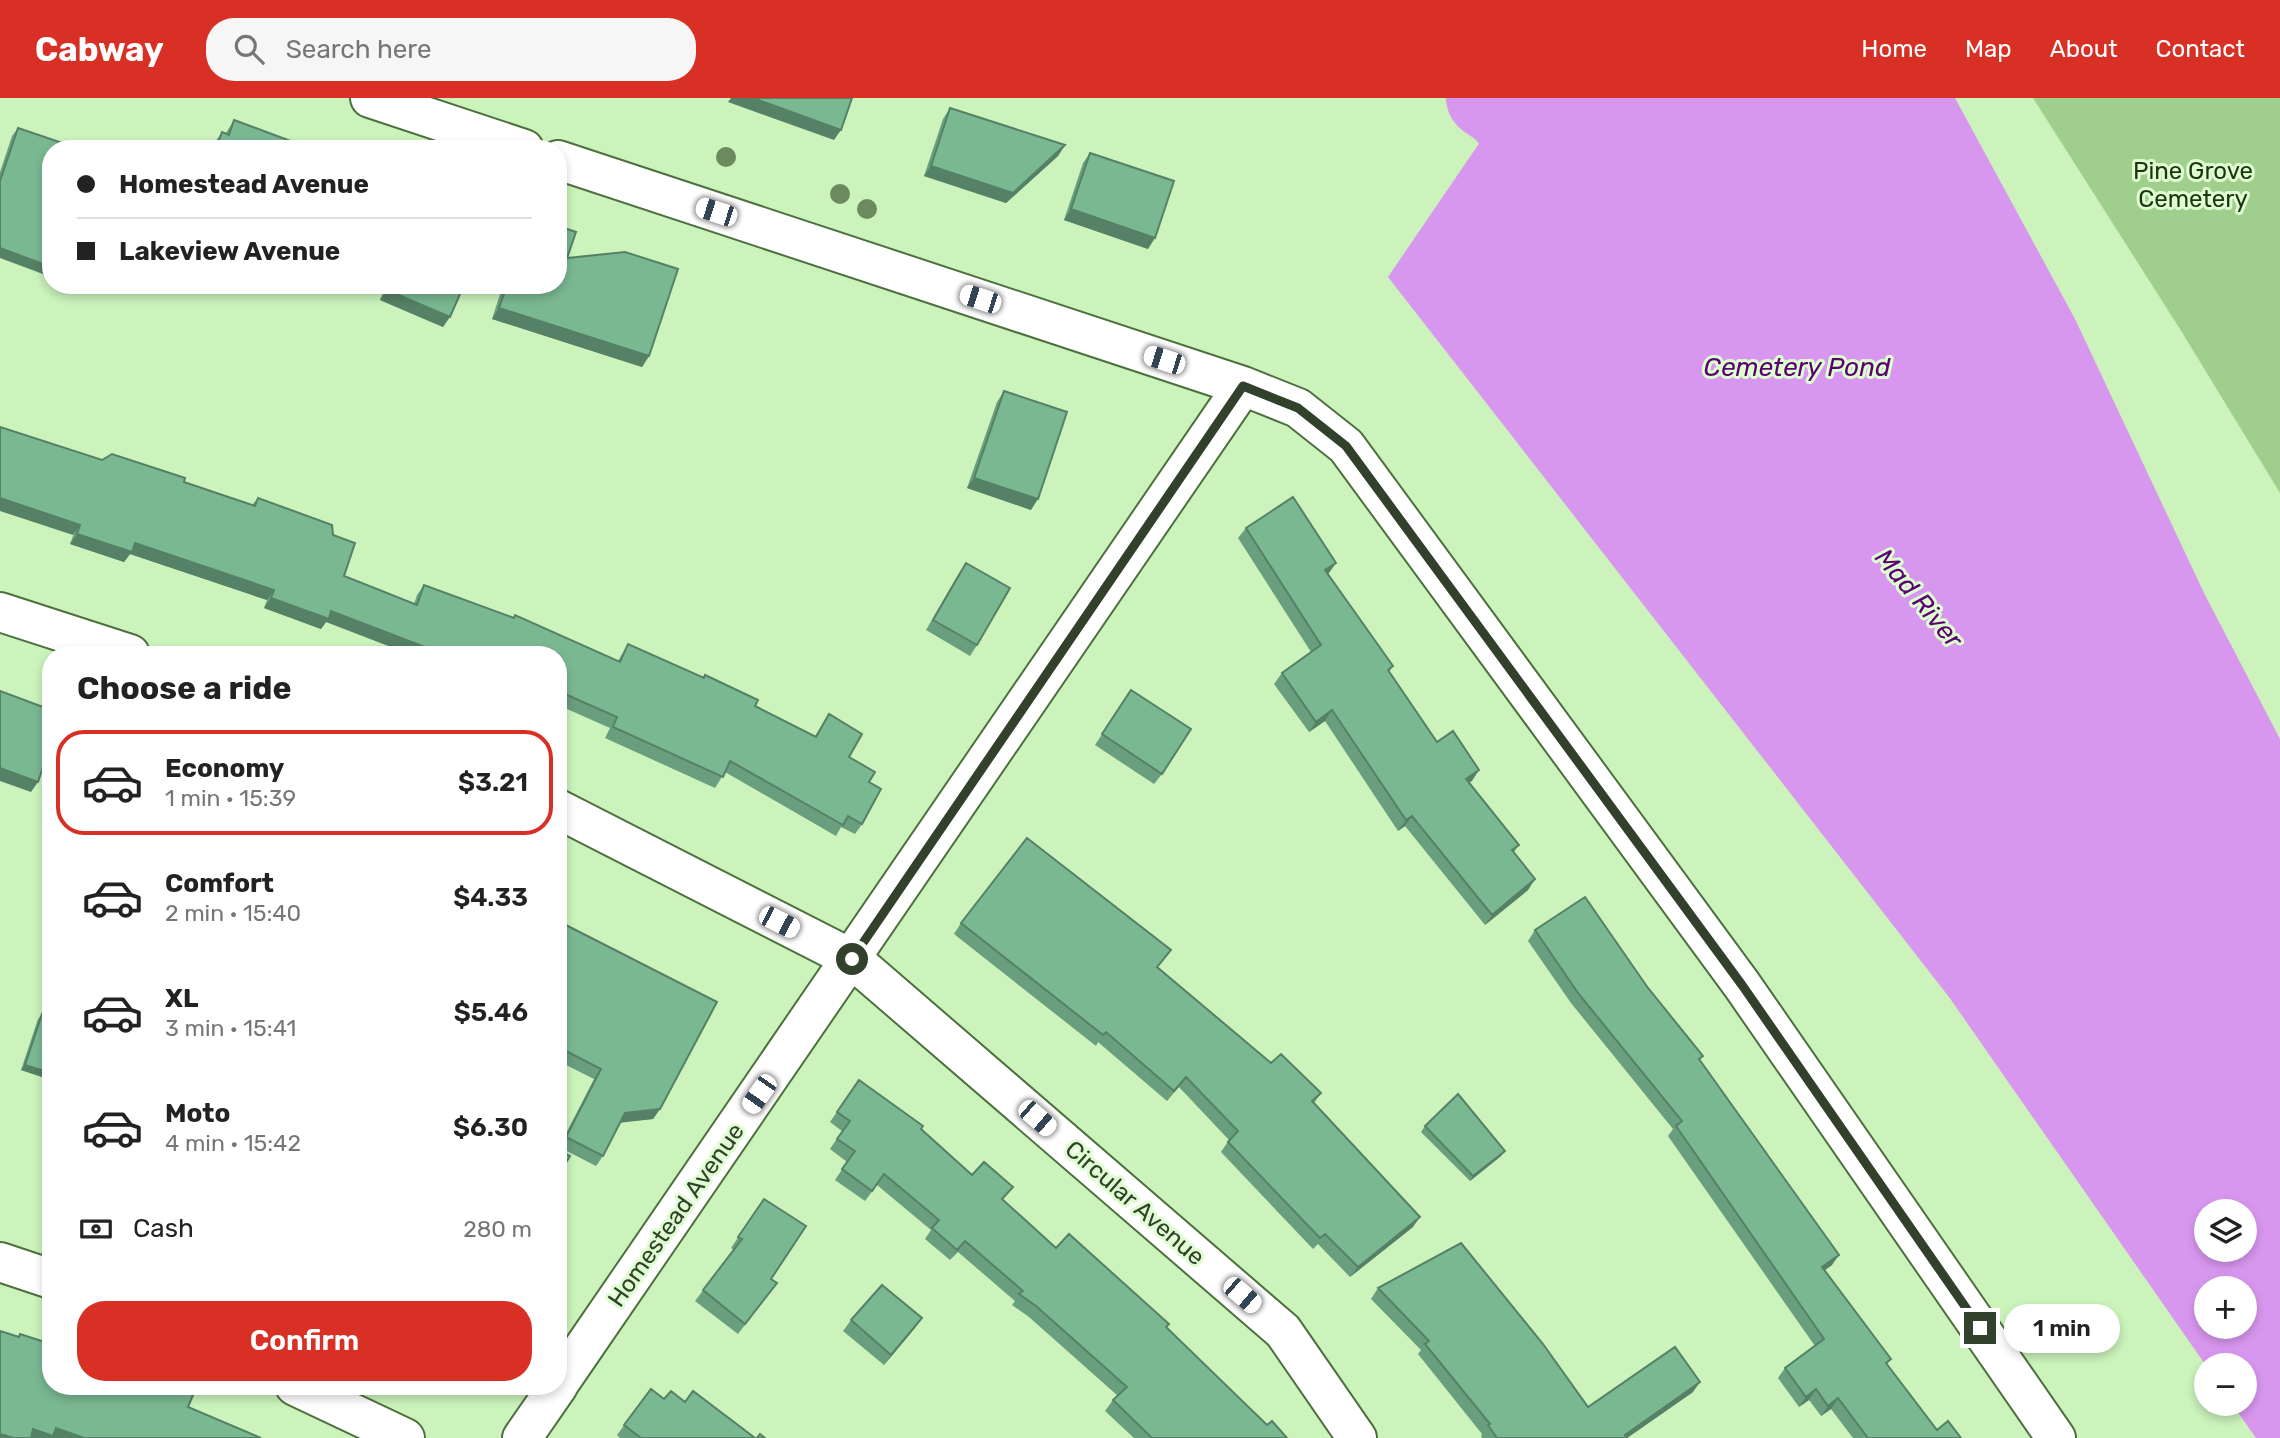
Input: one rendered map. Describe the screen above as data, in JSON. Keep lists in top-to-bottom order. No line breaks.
{"streets":{"street":["Circular Avenue","Homestead Avenue"]},"crossings":[["Circular Avenue","Homestead Avenue"]],"water":["Cemetery Pond","Mad River"],"parks":["Pine Grove Cemetery"],"page":{"header":"Cabway","search":"Search here","nav":["Home","Map","About","Contact"],"banner":["Homestead Avenue","Lakeview Avenue"],"heading":"Choose a ride","list":[{"name":"Economy","note":"1 min · 15:39","value":"$3.21"},{"name":"Comfort","note":"2 min · 15:40","value":"$4.33"},{"name":"XL","note":"3 min · 15:41","value":"$5.46"},{"name":"Moto","note":"4 min · 15:42","value":"$6.30"}],"pay":["Cash","280 m"],"map_buttons":["+","−"],"buttons":"Confirm","bubble":"1 min"}}
